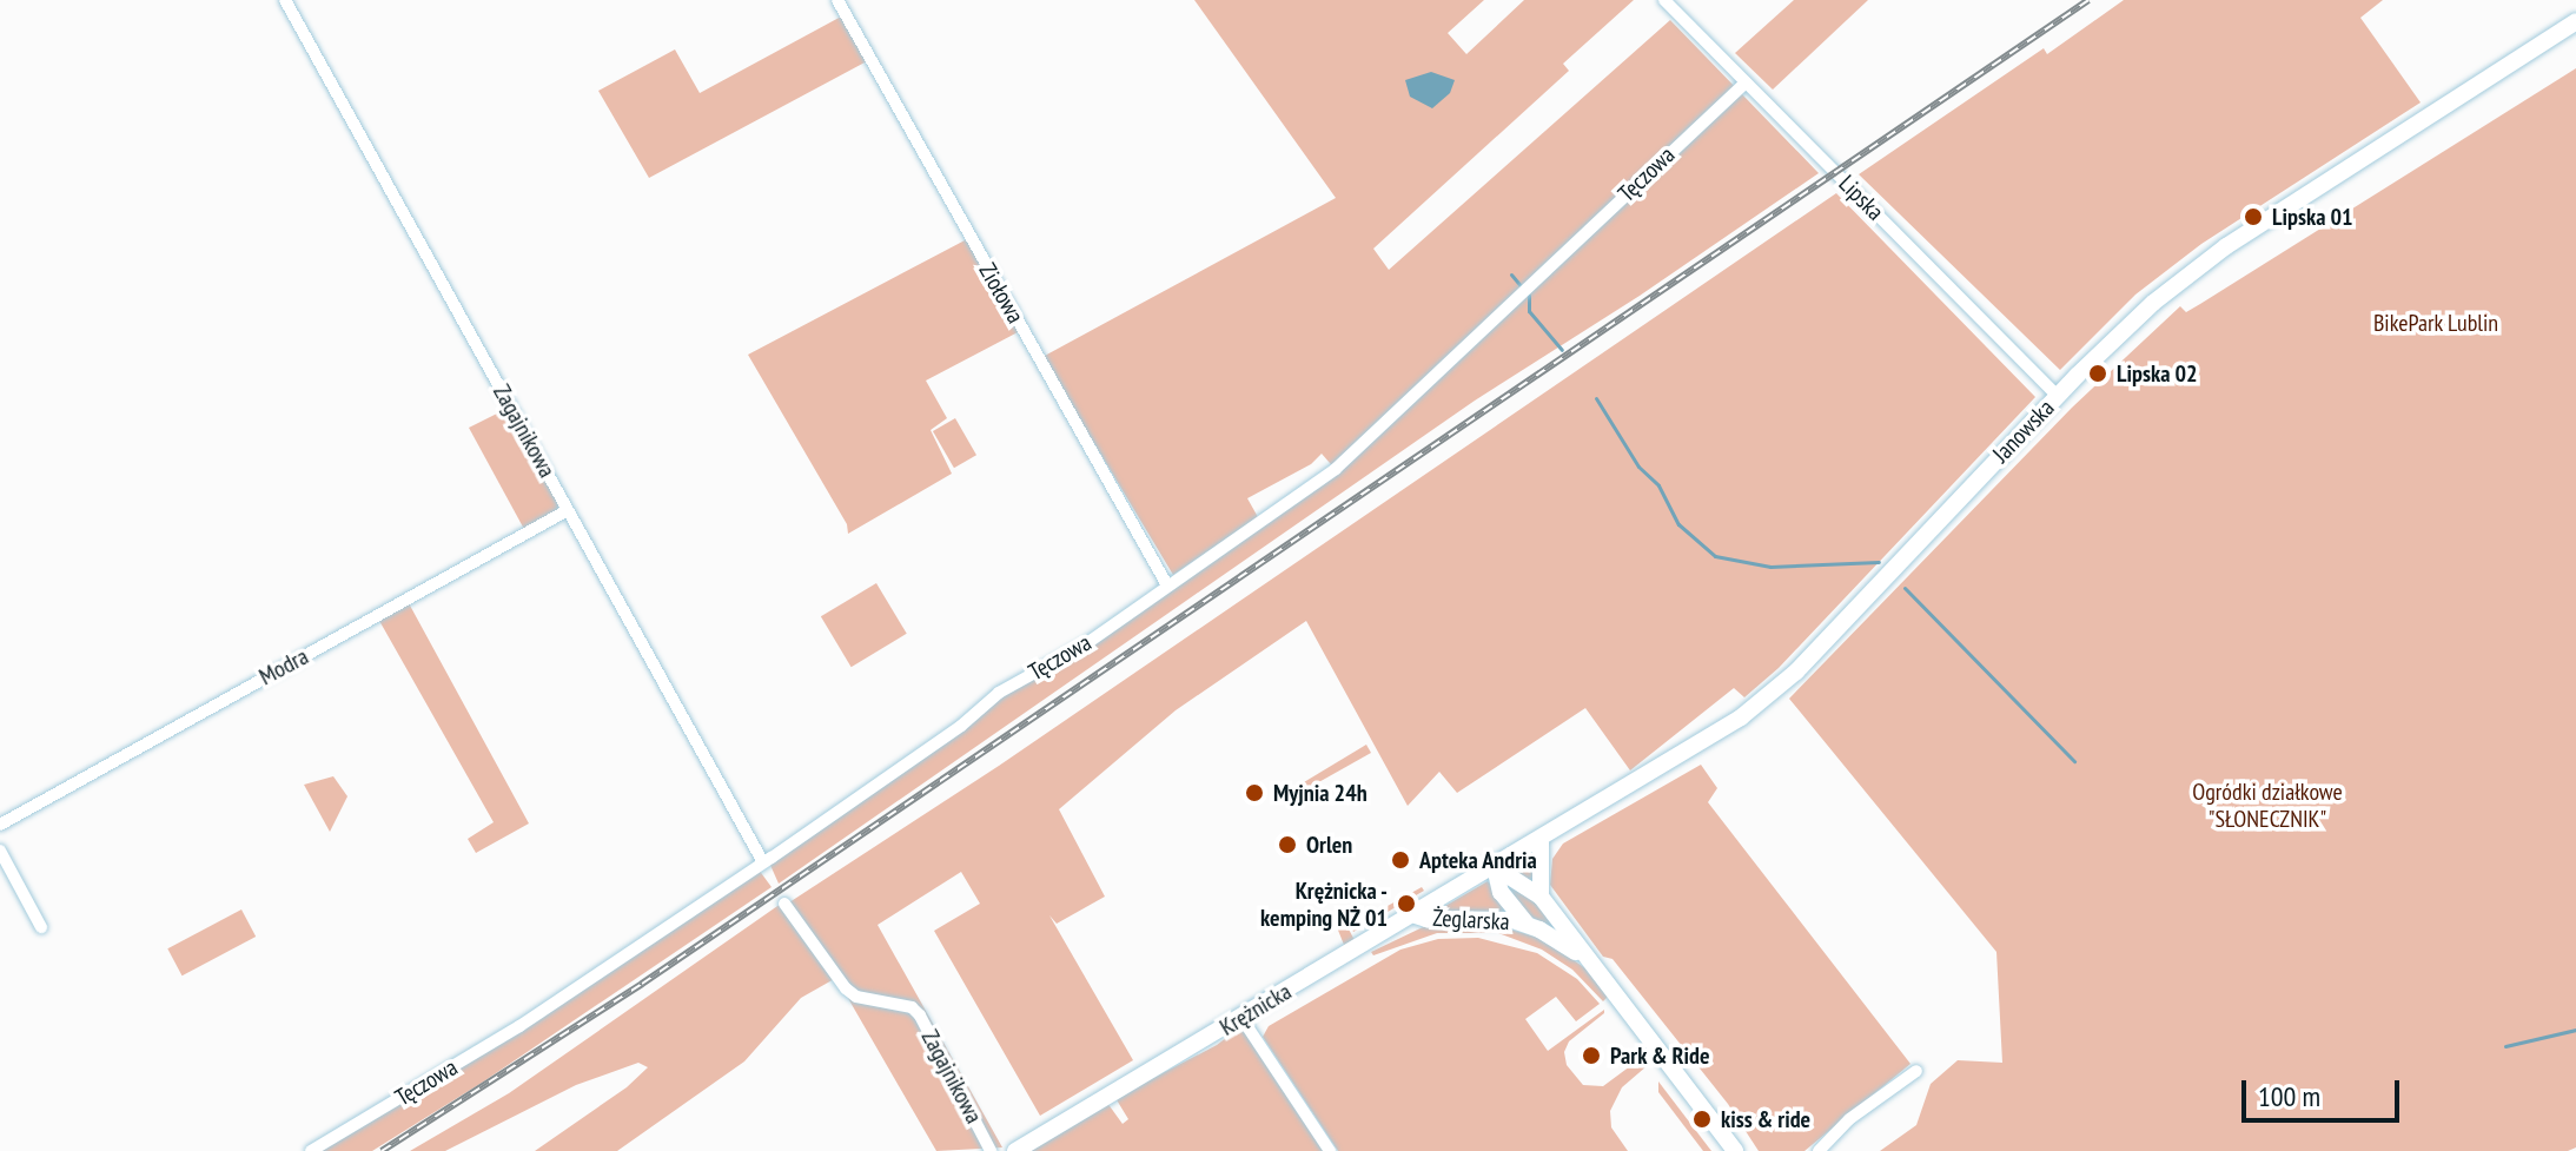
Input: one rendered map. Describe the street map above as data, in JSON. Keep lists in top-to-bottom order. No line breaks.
{"streets":{"street":["Tęczowa","Lipska","Ziołowa","Zagajnikowa","Janowska","Modra","Żeglarska","Krężnicka"]},"crossings":[["Tęczowa","Lipska"],["Tęczowa","Ziołowa"],["Tęczowa","Zagajnikowa"],["Lipska","Janowska"],["Zagajnikowa","Modra"],["Janowska","Żeglarska"],["Janowska","Krężnicka"],["Żeglarska","Krężnicka"]],"parks":["BikePark Lublin","Ogródki działkowe \"SŁONECZNIK\""],"places":["Lipska 01","Lipska 02","Myjnia 24h","Orlen","Apteka Andria","Krężnicka - kemping NŻ 01","Park & Ride","kiss & ride"],"scale_bar":"100 m"}
